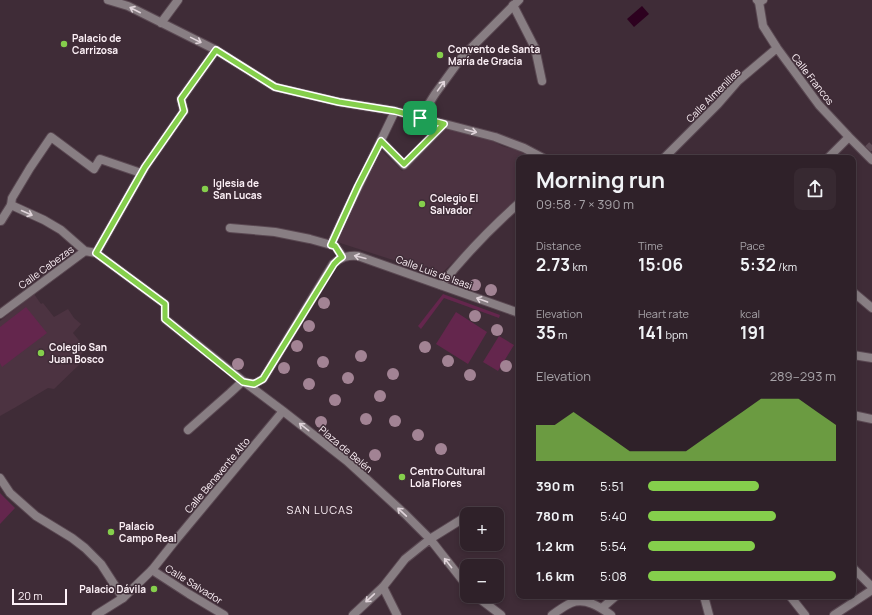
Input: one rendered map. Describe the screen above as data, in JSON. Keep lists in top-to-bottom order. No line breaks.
{"streets":{"street":["Calle Francos","Calle Almenillas","Calle Cabezas","Calle Luis de Isasi","Plaza de Belén","Calle Benavente Alto","Calle Salvador"]},"crossings":[["Calle Francos","Calle Almenillas"],["Plaza de Belén","Calle Benavente Alto"],["Calle Benavente Alto","Calle Salvador"]],"one_way":["Calle Luis de Isasi","Plaza de Belén"],"districts":["SAN LUCAS"],"places":["Palacio de Carrizosa","Convento de Santa María de Gracia","Iglesia de San Lucas","Colegio El Salvador","Colegio San Juan Bosco","Centro Cultural Lola Flores","Palacio Campo Real","Palacio Dávila"],"scale_bar":"20 m","page":{"heading":["Morning run","09:58 · 7 × 390 m"],"stats":[["Distance","2.73 km"],["Time","15:06"],["Pace","5:32 /km"],["Elevation","35 m"],["Heart rate","141 bpm"],["kcal","191"]],"chart":["Elevation","289–293 m"],"list":[{"name":"390 m","note":"5:51"},{"name":"780 m","note":"5:40"},{"name":"1.2 km","note":"5:54"},{"name":"1.6 km","note":"5:08"}],"map_buttons":["+","−"],"scale":"20 m"}}
